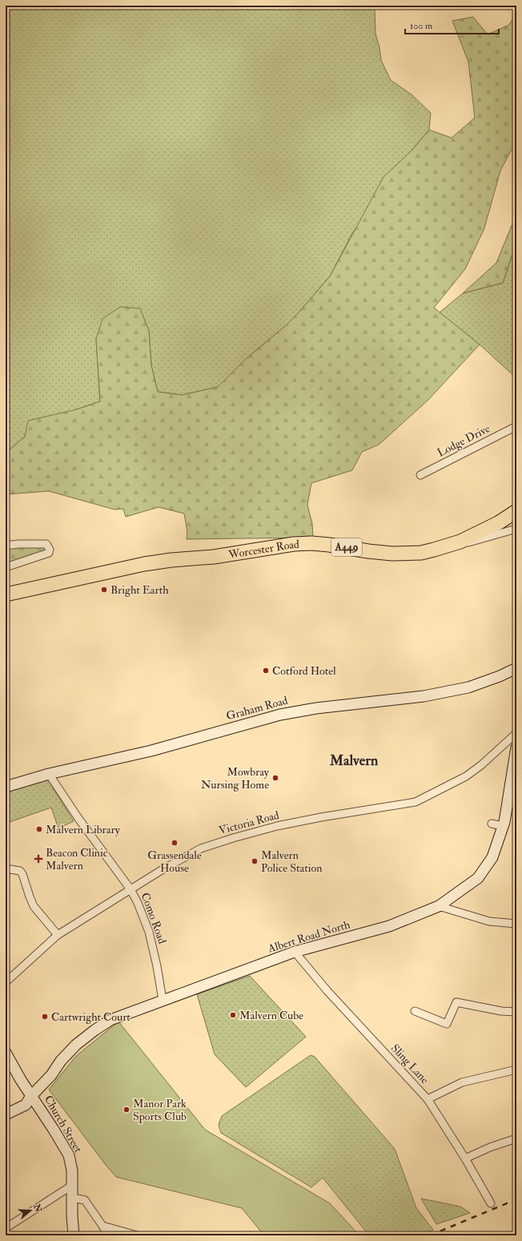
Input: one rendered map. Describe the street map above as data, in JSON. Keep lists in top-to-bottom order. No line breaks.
{"streets":{"highway":["A449","Worcester Road"],"street":["Lodge Drive","Graham Road","Victoria Road","Como Road","Albert Road North","Sling Lane","Church Street"]},"crossings":[["Graham Road","Como Road"],["Victoria Road","Como Road"],["Como Road","Albert Road North"],["Albert Road North","Sling Lane"],["Albert Road North","Church Street"]],"districts":["Malvern"],"places":{"other":["Bright Earth","Cotford Hotel","Mowbray Nursing Home","Malvern Library","Grassendale House","Malvern Police Station","Malvern Cube","Cartwright Court","Manor Park Sports Club"],"health":["Beacon Clinic Malvern"]},"scale_bar":"100 m","north":"right"}
